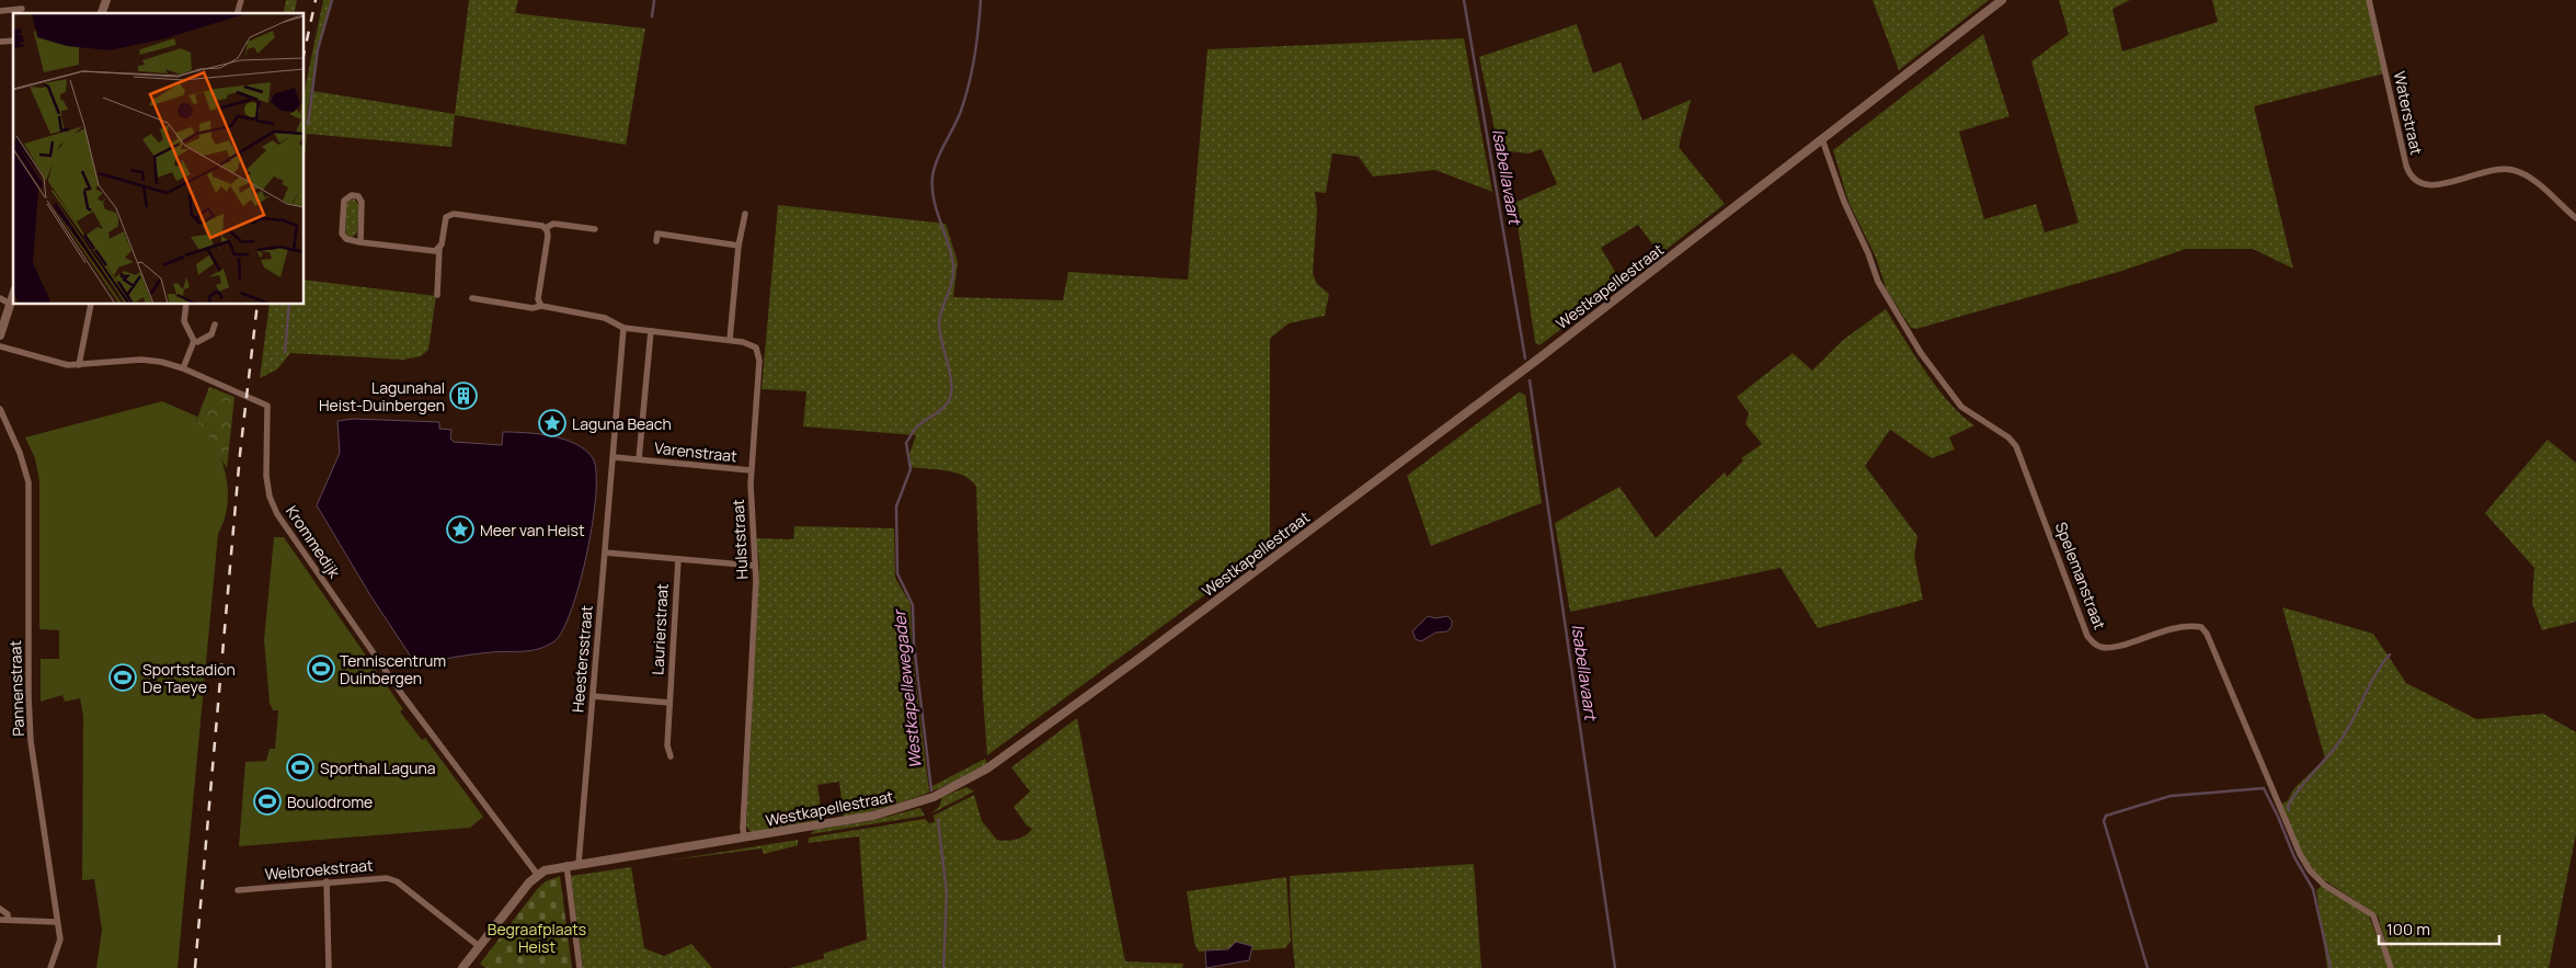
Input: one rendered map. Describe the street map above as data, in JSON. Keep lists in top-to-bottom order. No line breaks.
{"streets":{"street":["Waterstraat","Westkapellestraat","Varenstraat","Hulststraat","Krommedijk","Spelemanstraat","Laurierstraat","Heestersstraat","Pannenstraat","Weibroekstraat"]},"crossings":[["Westkapellestraat","Hulststraat"],["Westkapellestraat","Krommedijk"],["Westkapellestraat","Spelemanstraat"],["Westkapellestraat","Heestersstraat"],["Varenstraat","Hulststraat"]],"water":["Isabellavaart","Westkapellewegader"],"parks":["Begraafplaats Heist"],"places":{"building":["Lagunahal Heist-Duinbergen"],"place":["Laguna Beach","Meer van Heist"],"sports":["Tenniscentrum Duinbergen","Sportstadion De Taeye","Sporthal Laguna","Boulodrome"]},"scale_bar":"100 m"}
